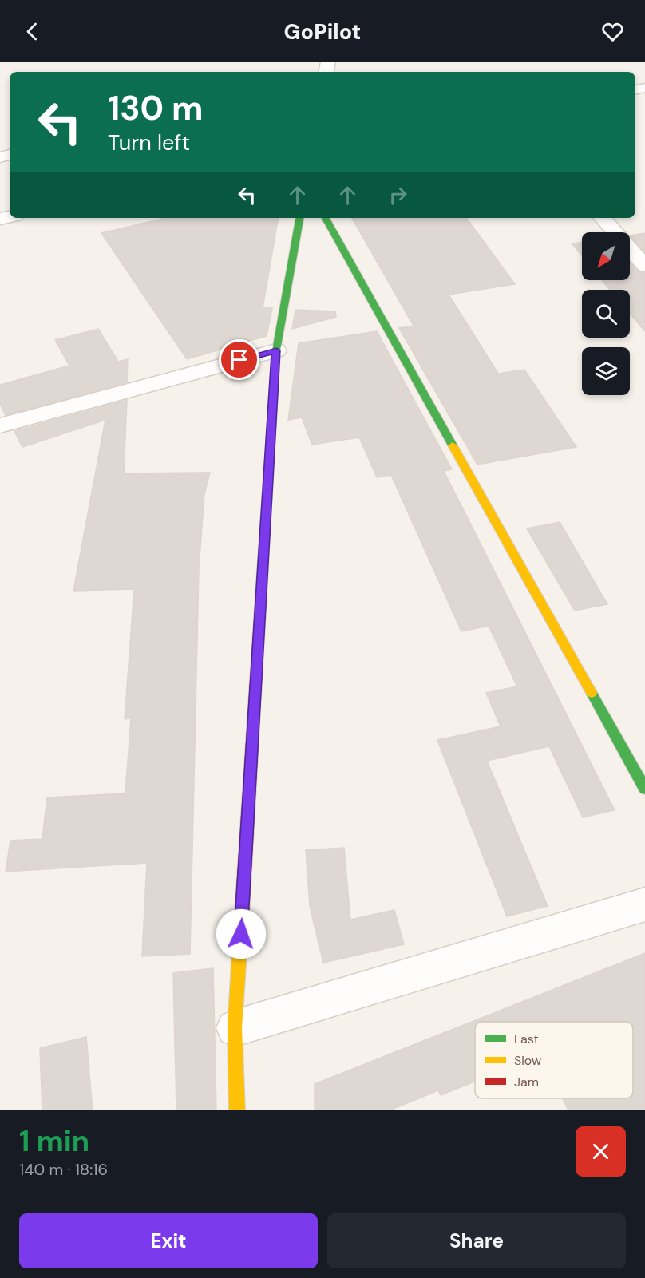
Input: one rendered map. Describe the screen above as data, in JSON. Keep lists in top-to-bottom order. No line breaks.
{"legend":["Fast","Slow","Jam"],"north":"bottom left","page":{"header":"GoPilot","turn":["130 m","Turn left"],"heading":["1 min","140 m · 18:16"],"buttons":["Exit","Share"]}}
